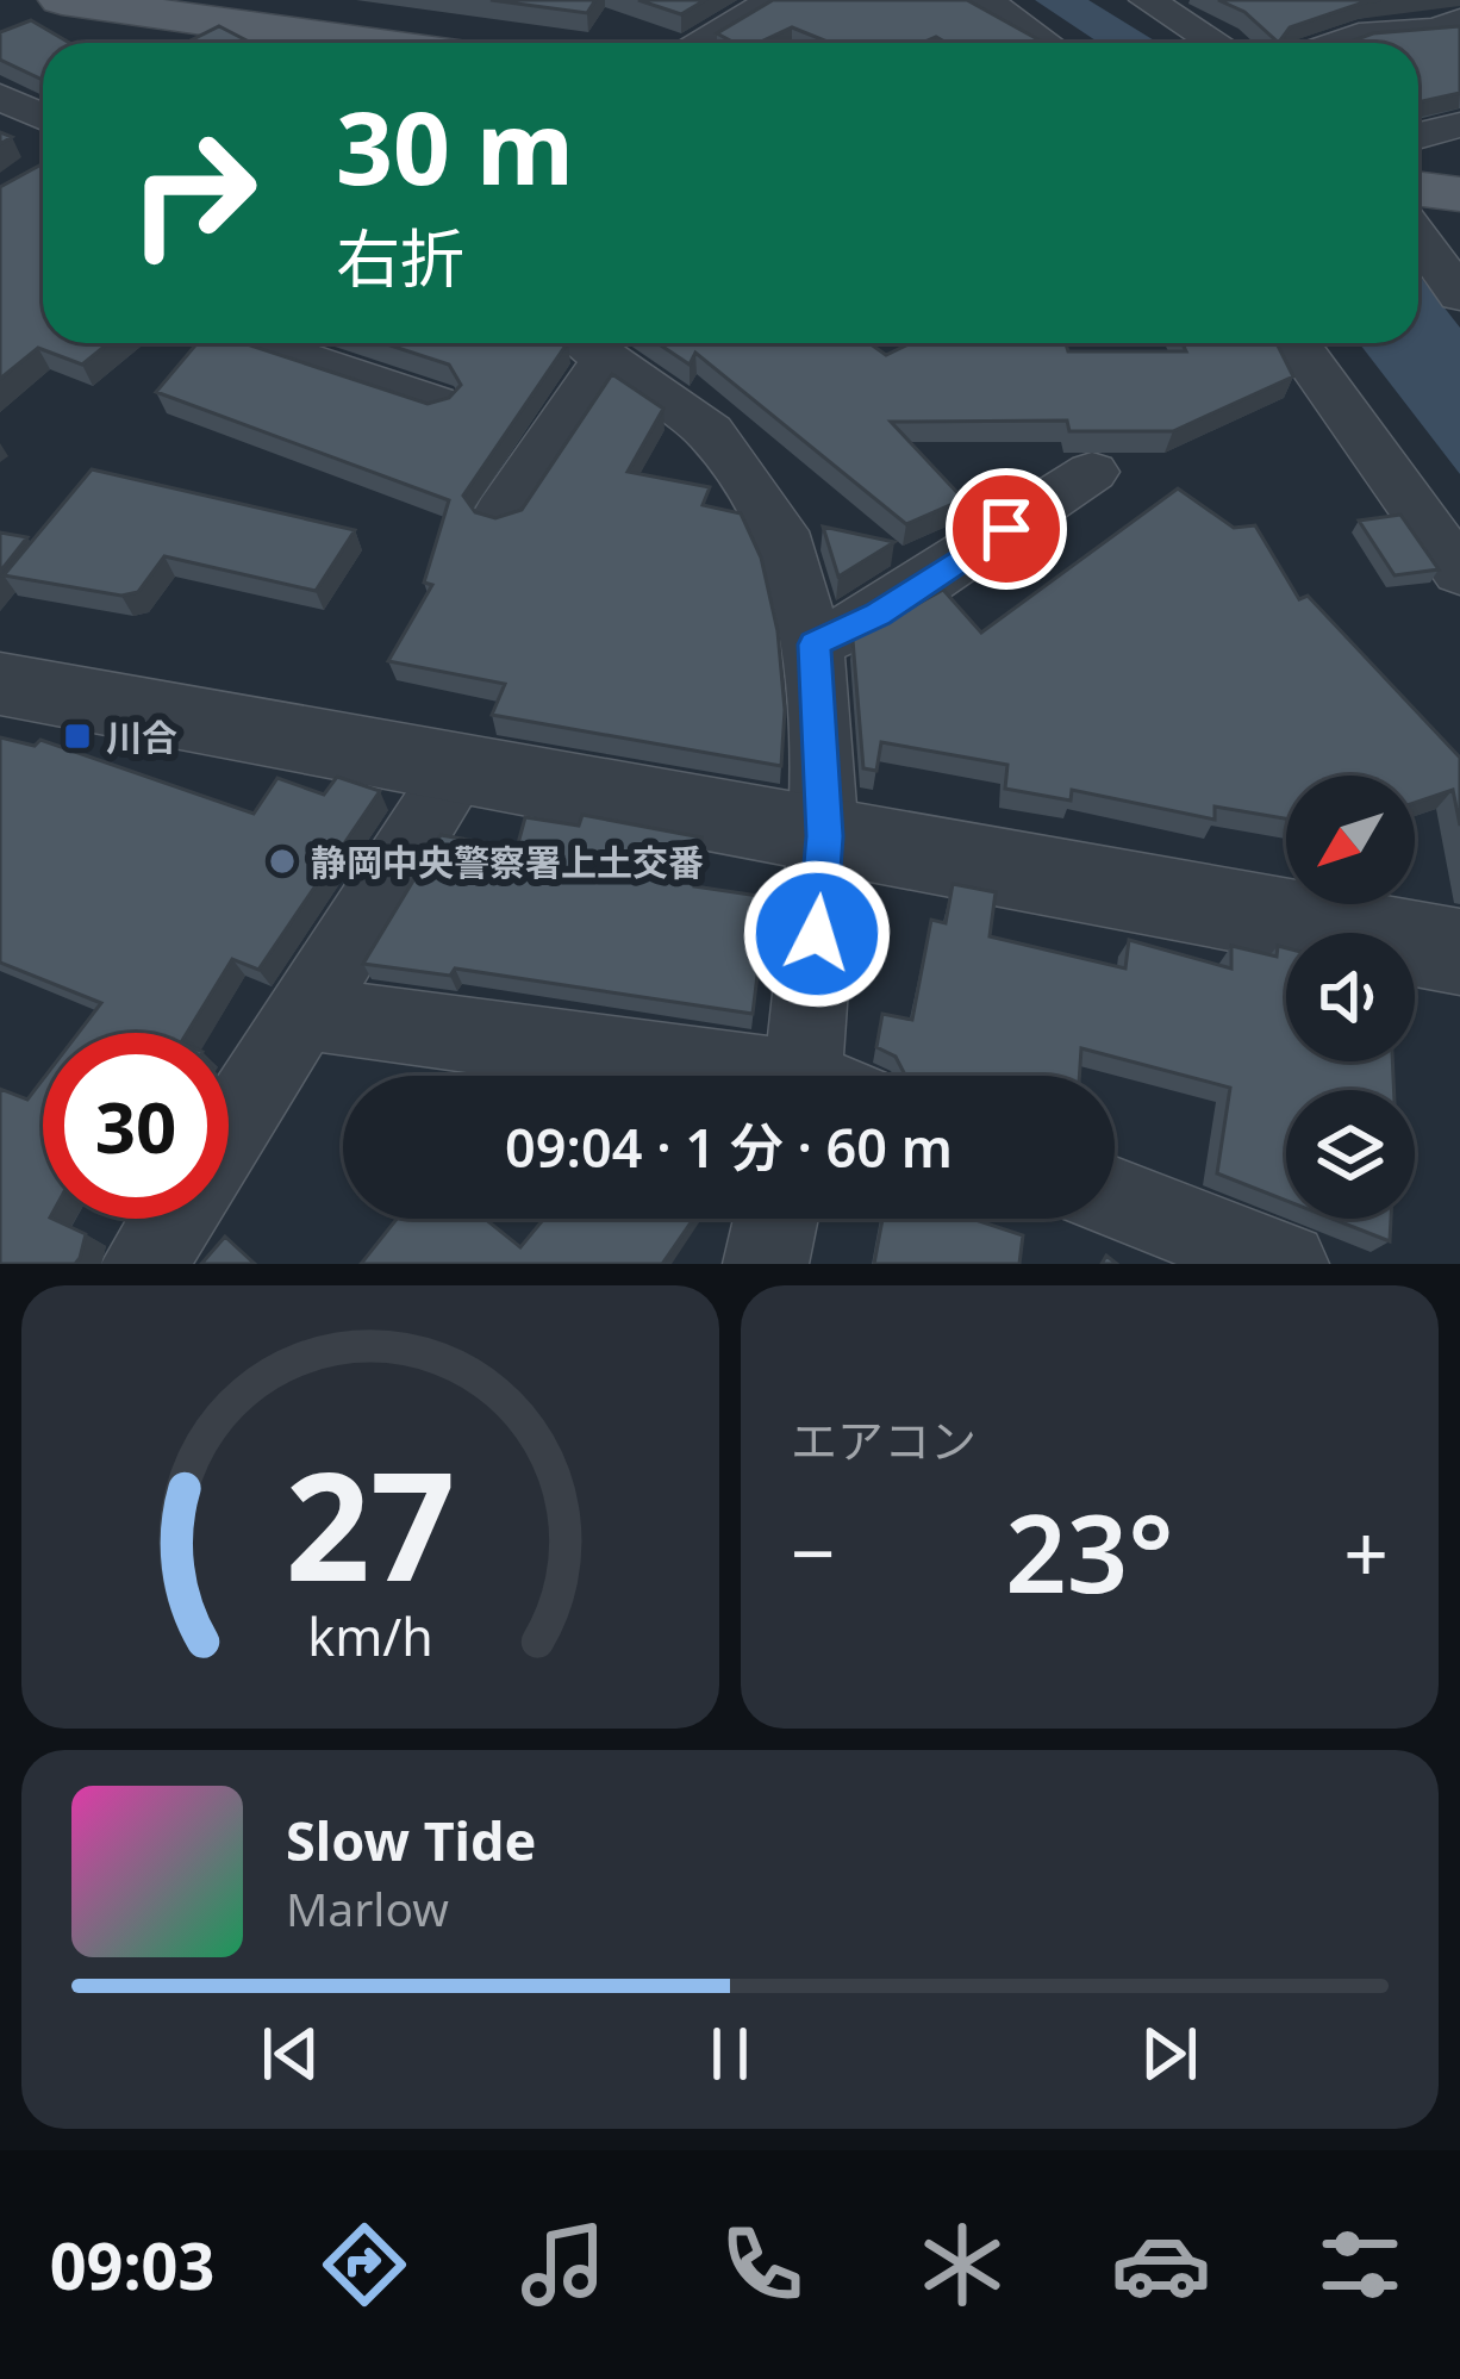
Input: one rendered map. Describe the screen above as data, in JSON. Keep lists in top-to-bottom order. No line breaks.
{"places":{"transit":["川合"],"other":["静岡中央警察署上土交番"]},"north":"bottom left","page":{"turn":["30 m","右折"],"limit":"30","trip":"09:04 · 1 分 · 60 m","tile":"エアコン","heat":["−","23°","+"],"song":["Slow Tide","Marlow"],"tabs":"09:03","gauge":["27","km/h"]}}
